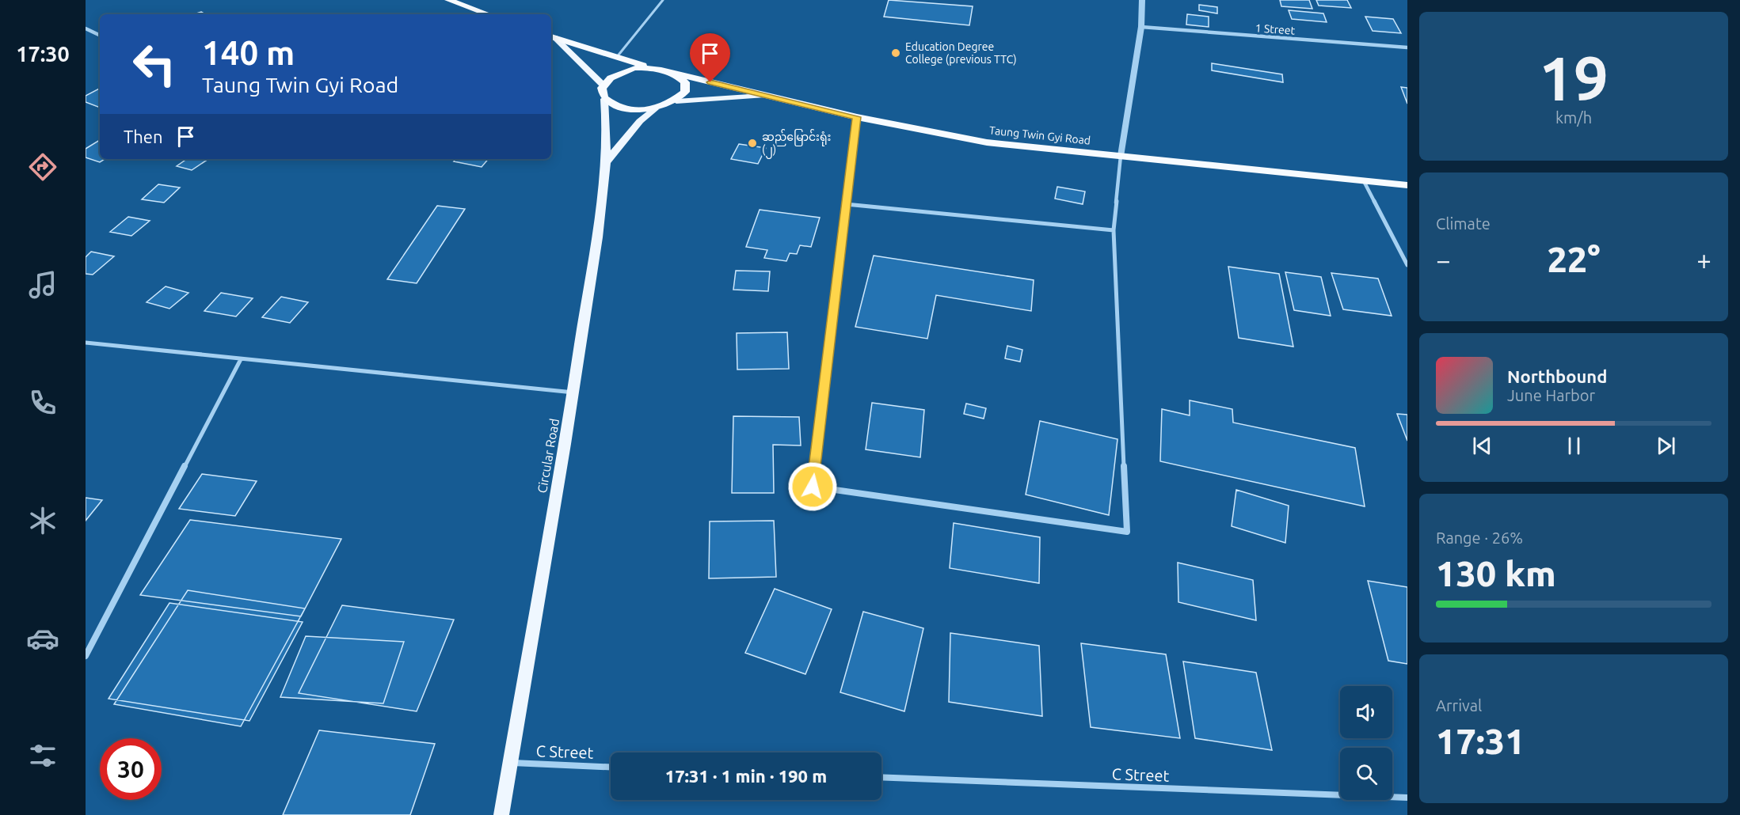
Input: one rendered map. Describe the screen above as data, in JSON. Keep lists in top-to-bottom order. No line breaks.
{"streets":{"highway":["Taung Twin Gyi Road"],"main road":["Circular Road"],"street":["1 Street","C Street"]},"crossings":[["Circular Road","C Street"]],"places":["Education Degree College (previous TTC)","ဆည်မြောင်းရုံး (၂)"],"page":{"tabs":"17:30","tile":[["19","km/h"],"Climate",["Range · 26%","130 km"],["Arrival","17:31"]],"turn":["140 m","Taung Twin Gyi Road"],"then":"Then","heat":["−","22°","+"],"song":["Northbound","June Harbor"],"limit":"30","trip":"17:31 · 1 min · 190 m"}}
